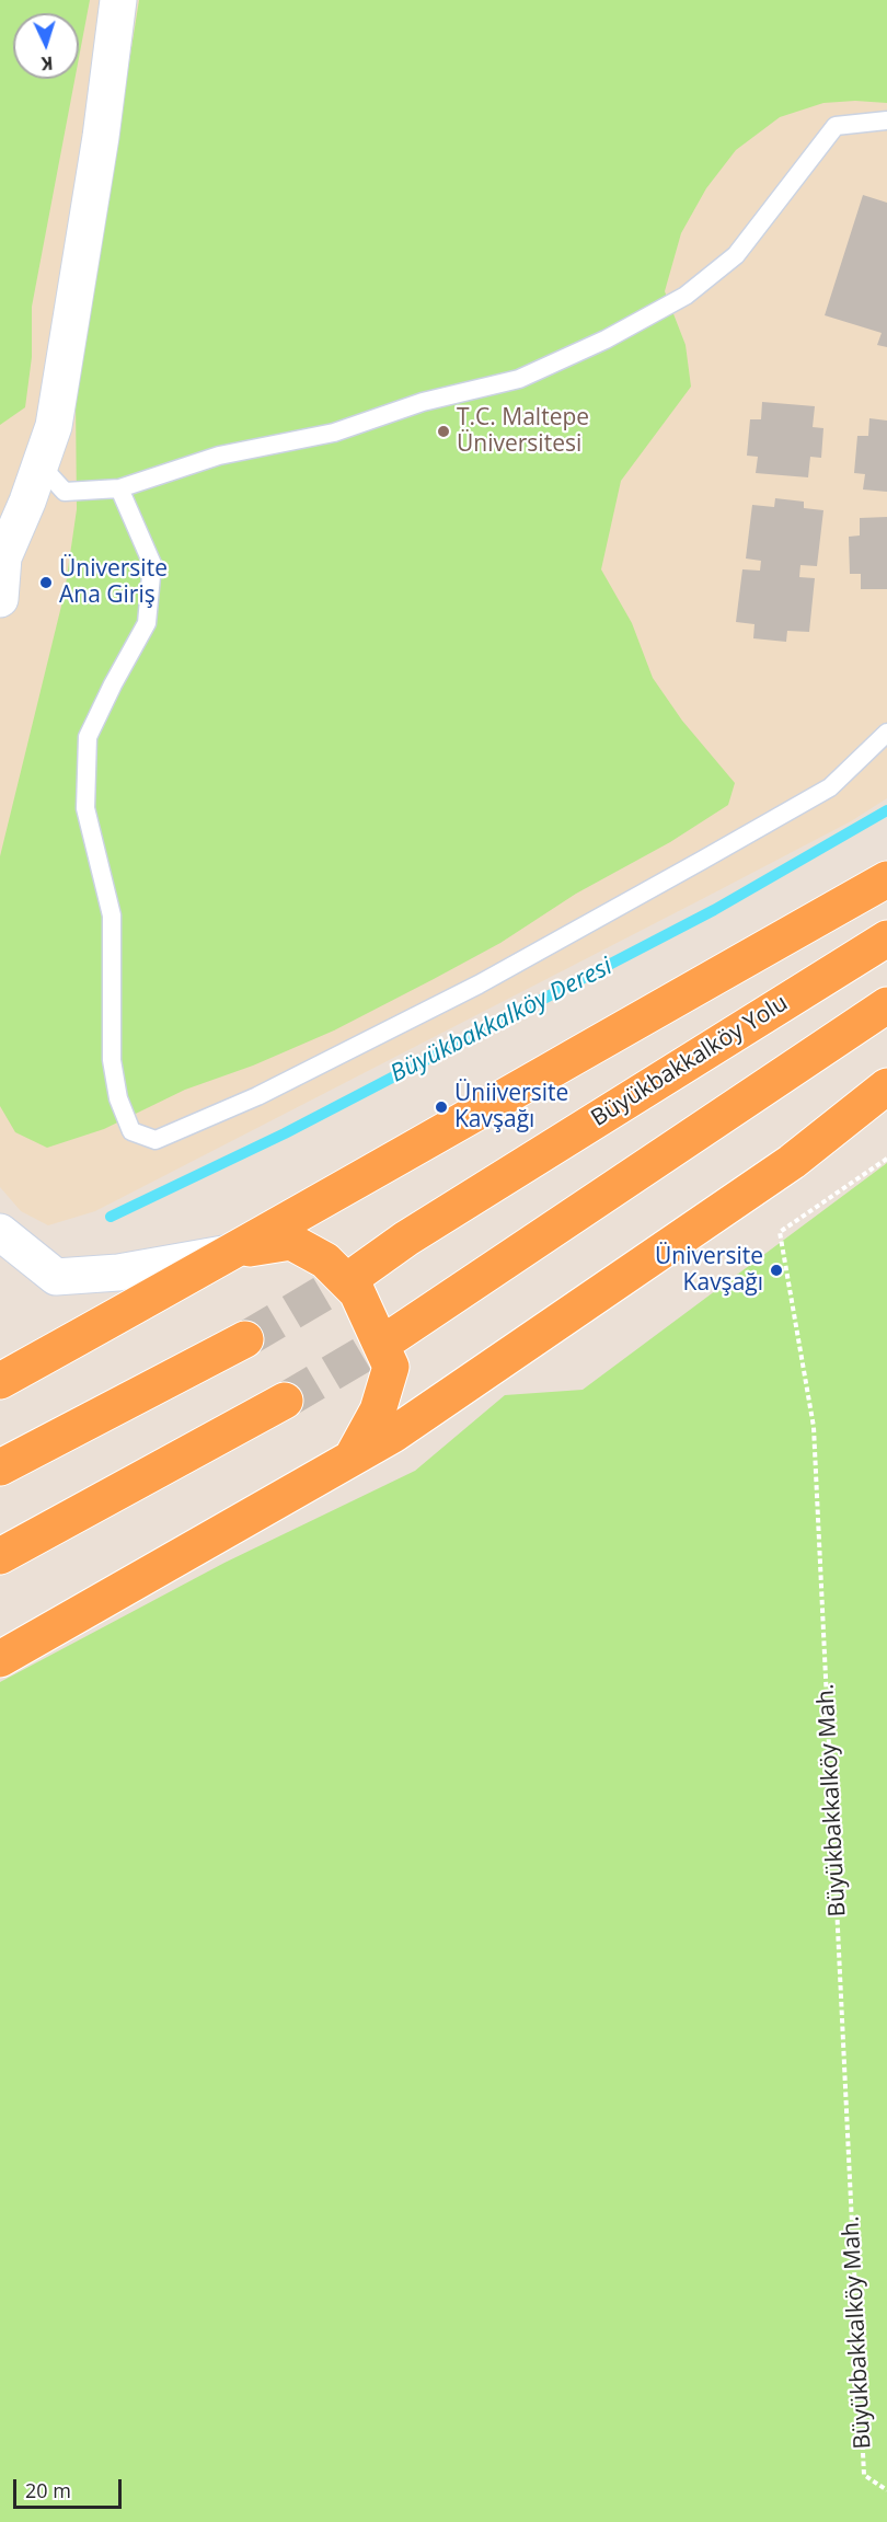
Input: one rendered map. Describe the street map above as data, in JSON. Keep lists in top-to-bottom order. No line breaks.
{"streets":{"highway":["Büyükbakkalköy Yolu"],"path":["Büyükbakkalköy Mah."]},"water":["Büyükbakkalköy Deresi"],"places":["T.C. Maltepe Üniversitesi","Üniversite Ana Giriş","Üniiversite Kavşağı","Üniversite Kavşağı"],"scale_bar":"20 m","north":"bottom"}
